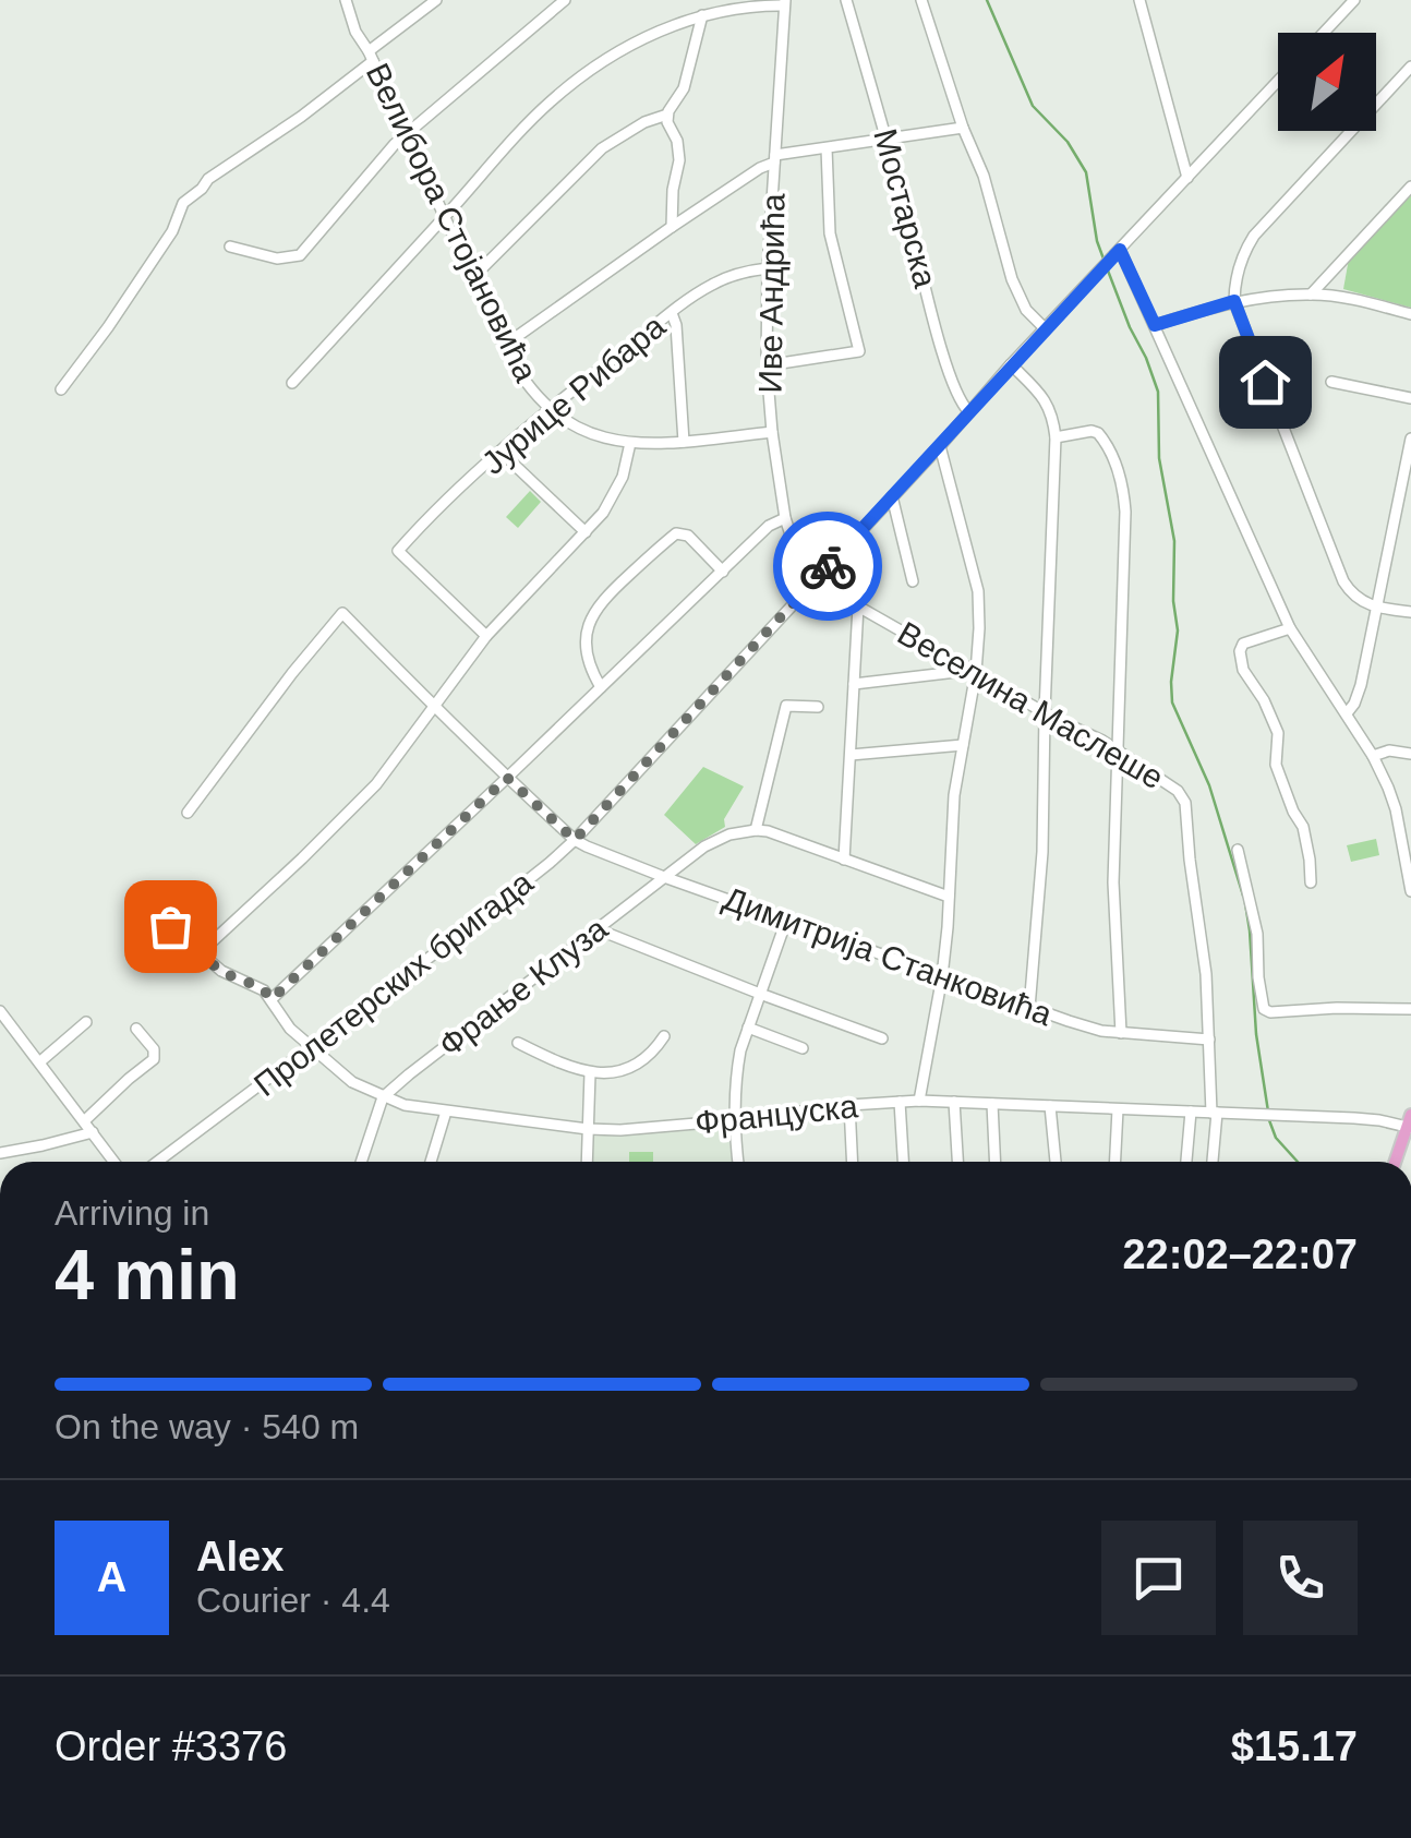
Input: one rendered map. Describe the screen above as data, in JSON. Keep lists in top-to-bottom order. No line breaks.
{"streets":{"street":["Мостарска","Велибора Стојановића","Иве Андрића","Јурице Рибара","Веселина Маслеше","Димитрија Станковића","Пролетерских бригада","Фрање Клуза","Француска"]},"crossings":[["Мостарска","Пролетерских бригада"],["Велибора Стојановића","Иве Андрића"],["Велибора Стојановића","Јурице Рибара"],["Иве Андрића","Јурице Рибара"],["Иве Андрића","Веселина Маслеше"],["Иве Андрића","Пролетерских бригада"],["Веселина Маслеше","Димитрија Станковића"],["Веселина Маслеше","Пролетерских бригада"],["Димитрија Станковића","Пролетерских бригада"],["Димитрија Станковића","Фрање Клуза"],["Пролетерских бригада","Француска"],["Фрање Клуза","Француска"]],"north":"top right","page":{"heading":["4 min","Arriving in","22:02–22:07"],"panel":["Alex","Courier · 4.4","Order #3376","$15.17"],"bar":"On the way · 540 m","round":"A"}}
